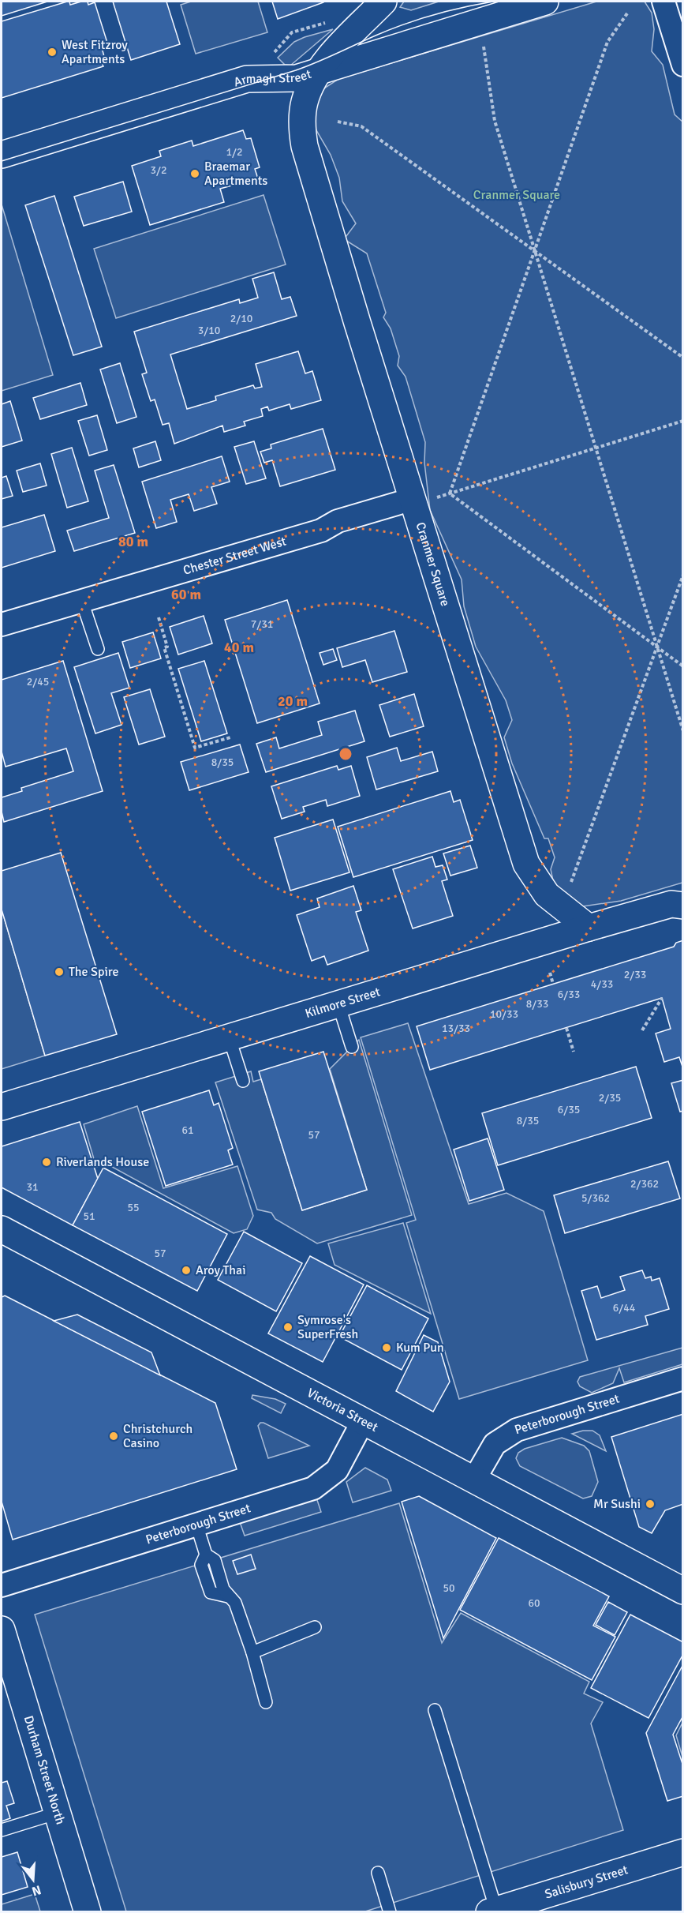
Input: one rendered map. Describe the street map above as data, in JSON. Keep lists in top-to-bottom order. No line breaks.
{"streets":{"main road":["Armagh Street","Cranmer Square","Kilmore Street","Victoria Street","Durham Street North","Salisbury Street"],"street":["Chester Street West","Peterborough Street"]},"crossings":[["Armagh Street","Cranmer Square"],["Chester Street West","Cranmer Square"],["Cranmer Square","Kilmore Street"],["Victoria Street","Peterborough Street"]],"parks":["Cranmer Square"],"places":["West Fitzroy Apartments","Braemar Apartments","The Spire","Riverlands House","Aroy Thai","Symrose's SuperFresh","Kum Pun","Christchurch Casino","Mr Sushi"],"house_numbers":["1/2","3/2","2/10","3/10","7/31","2/45","8/35","2/33","4/33","6/33","8/33","10/33","13/33","2/35","6/35","8/35","61","57","2/362","31","5/362","55","51","57","6/44","50","60"],"north":"bottom","rings":["80 m","60 m","40 m","20 m"]}
